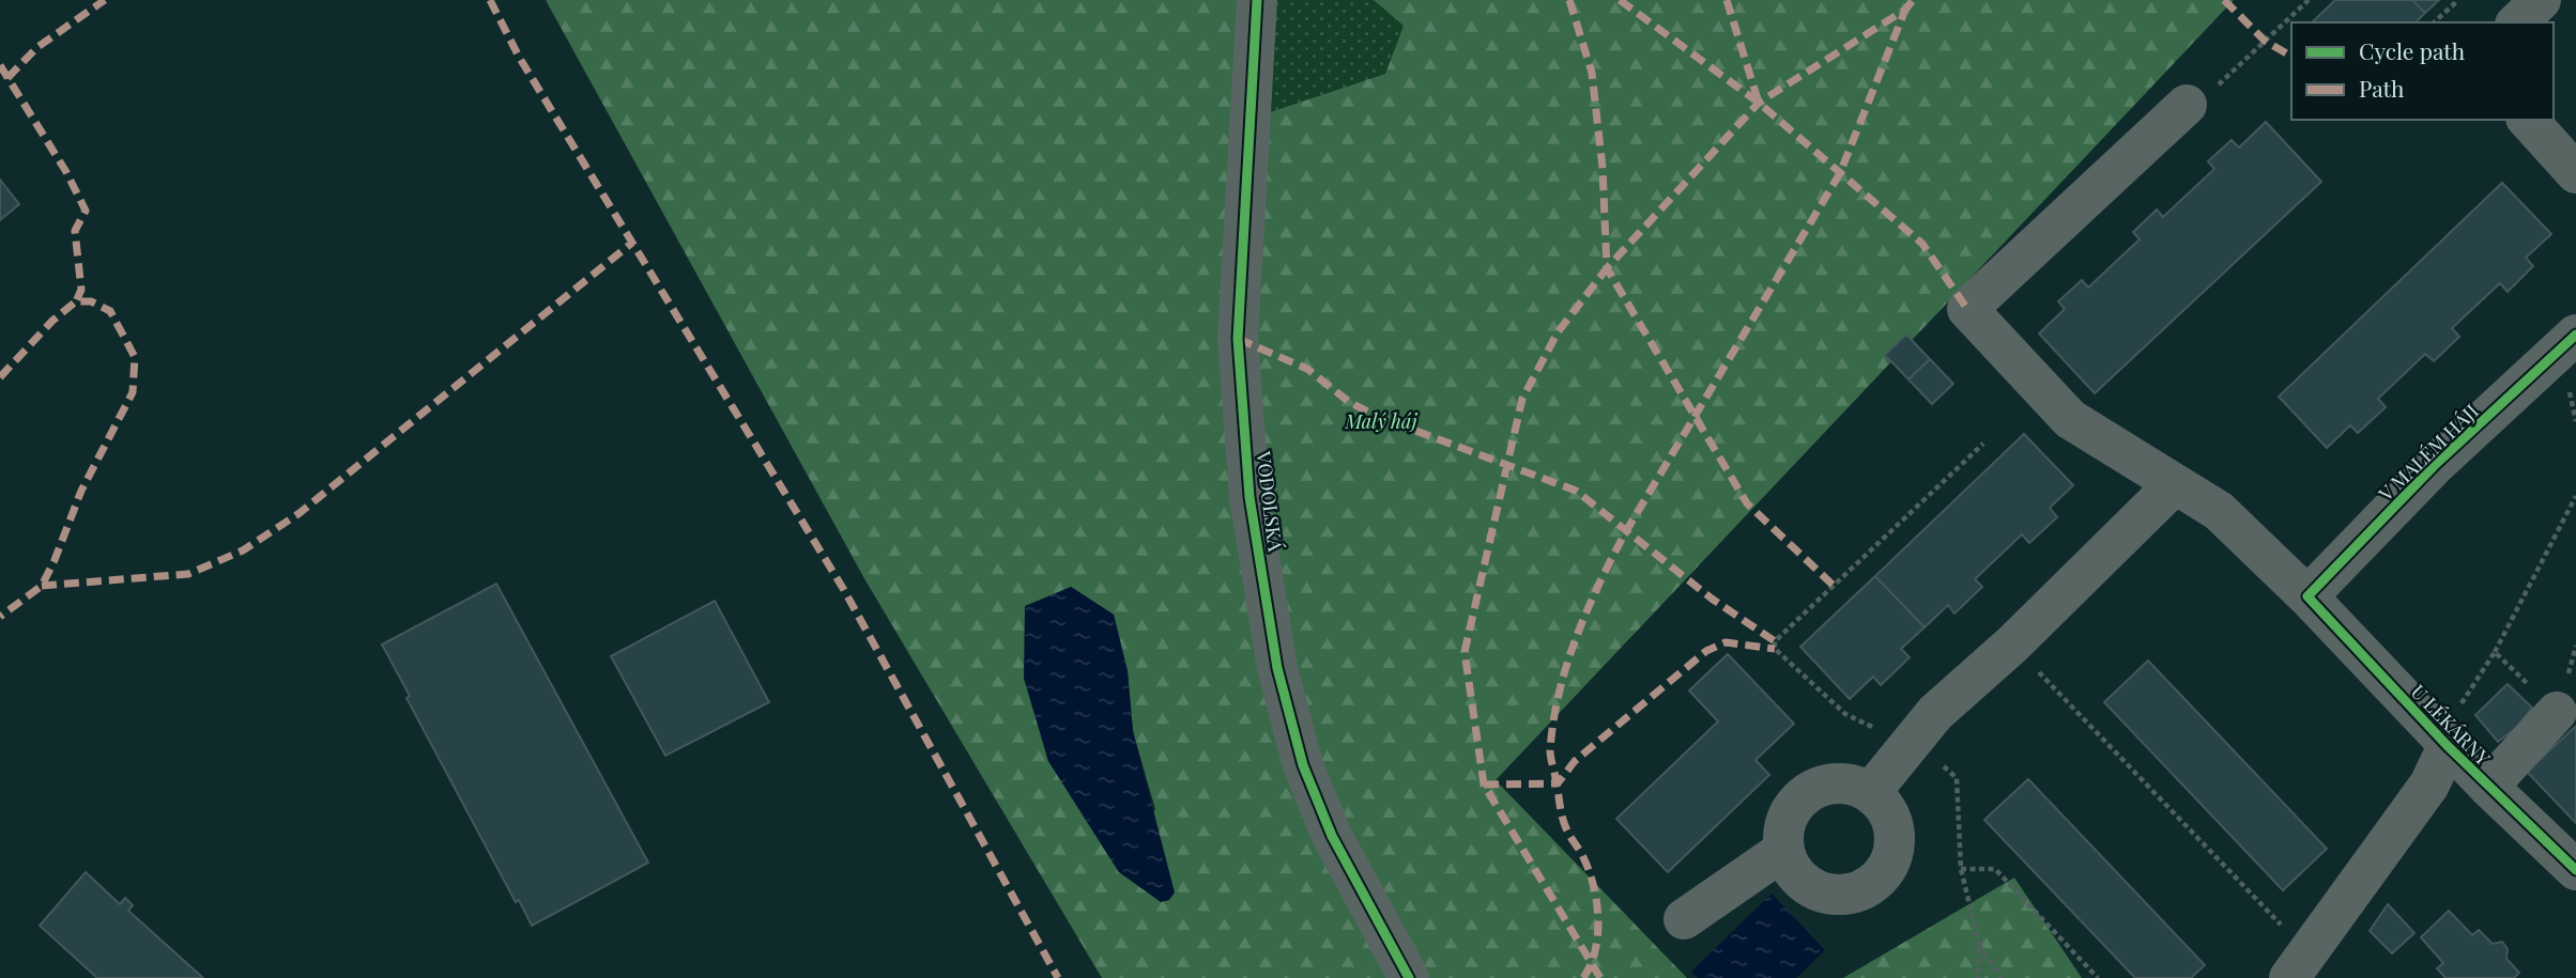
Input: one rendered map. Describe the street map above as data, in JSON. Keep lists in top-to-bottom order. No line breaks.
{"streets":{"street":["V MALÉM HÁJI","VODOLSKÁ","U LÉKÁRNY"]},"crossings":[["V MALÉM HÁJI","U LÉKÁRNY"]],"parks":["Malý háj"],"legend":["Cycle path","Path"]}
